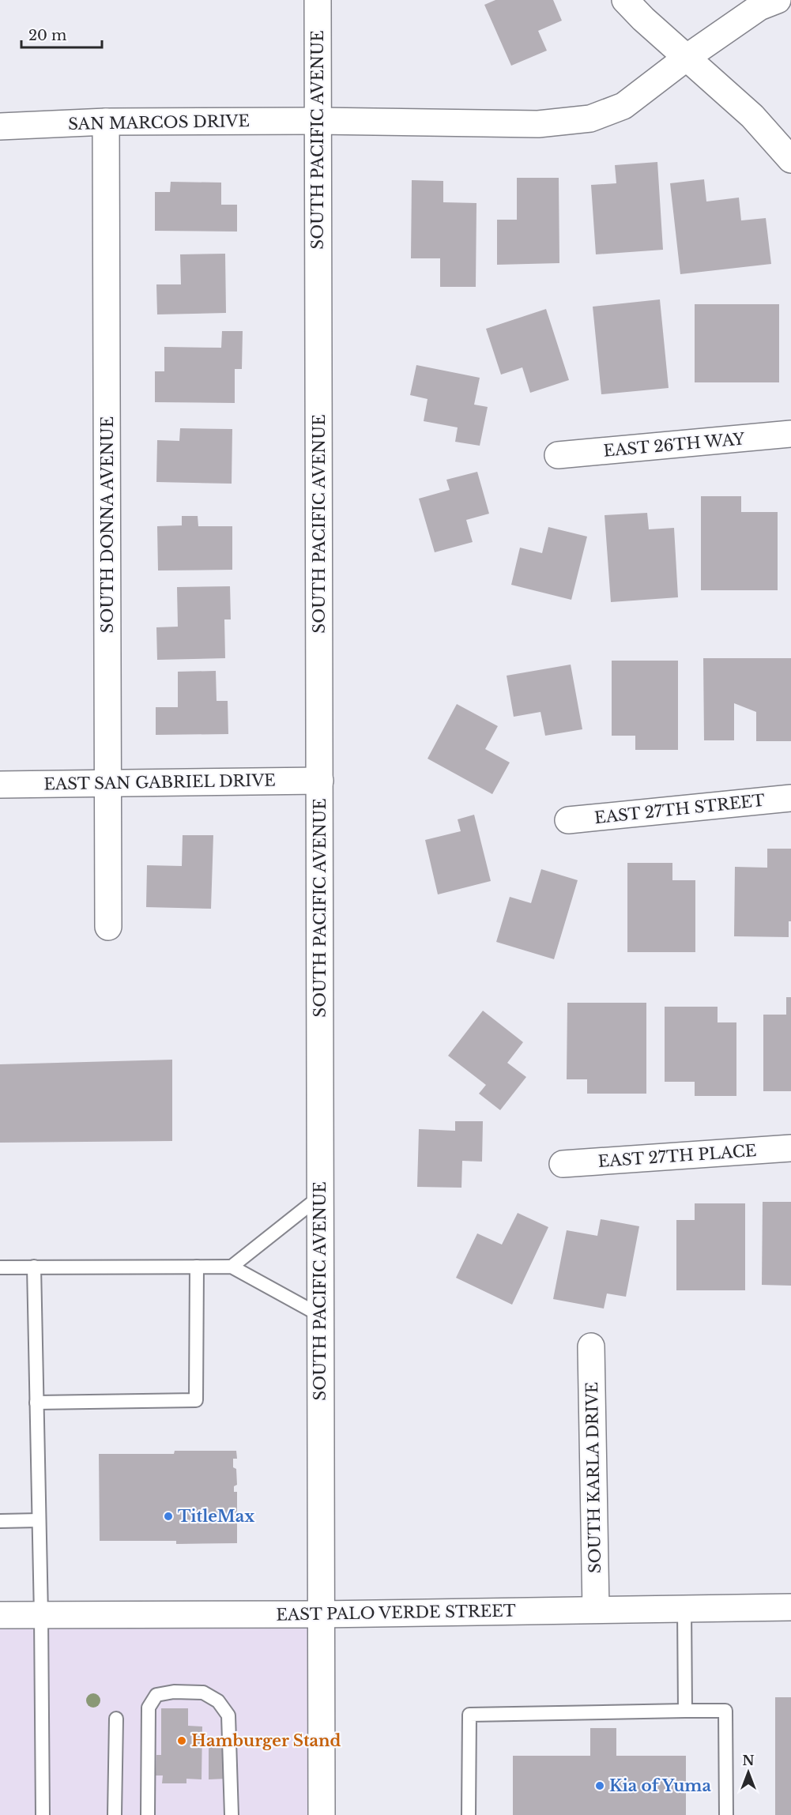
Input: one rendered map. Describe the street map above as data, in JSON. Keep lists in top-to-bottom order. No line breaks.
{"streets":{"street":["SAN MARCOS DRIVE","SOUTH PACIFIC AVENUE","EAST 26TH WAY","SOUTH DONNA AVENUE","EAST SAN GABRIEL DRIVE","EAST 27TH STREET","EAST 27TH PLACE","SOUTH KARLA DRIVE","EAST PALO VERDE STREET"]},"crossings":[["SAN MARCOS DRIVE","SOUTH PACIFIC AVENUE"],["SAN MARCOS DRIVE","SOUTH DONNA AVENUE"],["SOUTH PACIFIC AVENUE","EAST SAN GABRIEL DRIVE"],["SOUTH PACIFIC AVENUE","EAST PALO VERDE STREET"],["SOUTH DONNA AVENUE","EAST SAN GABRIEL DRIVE"],["SOUTH KARLA DRIVE","EAST PALO VERDE STREET"]],"places":["TitleMax","Hamburger Stand","Kia of Yuma"],"scale_bar":"20 m","north":"top"}
